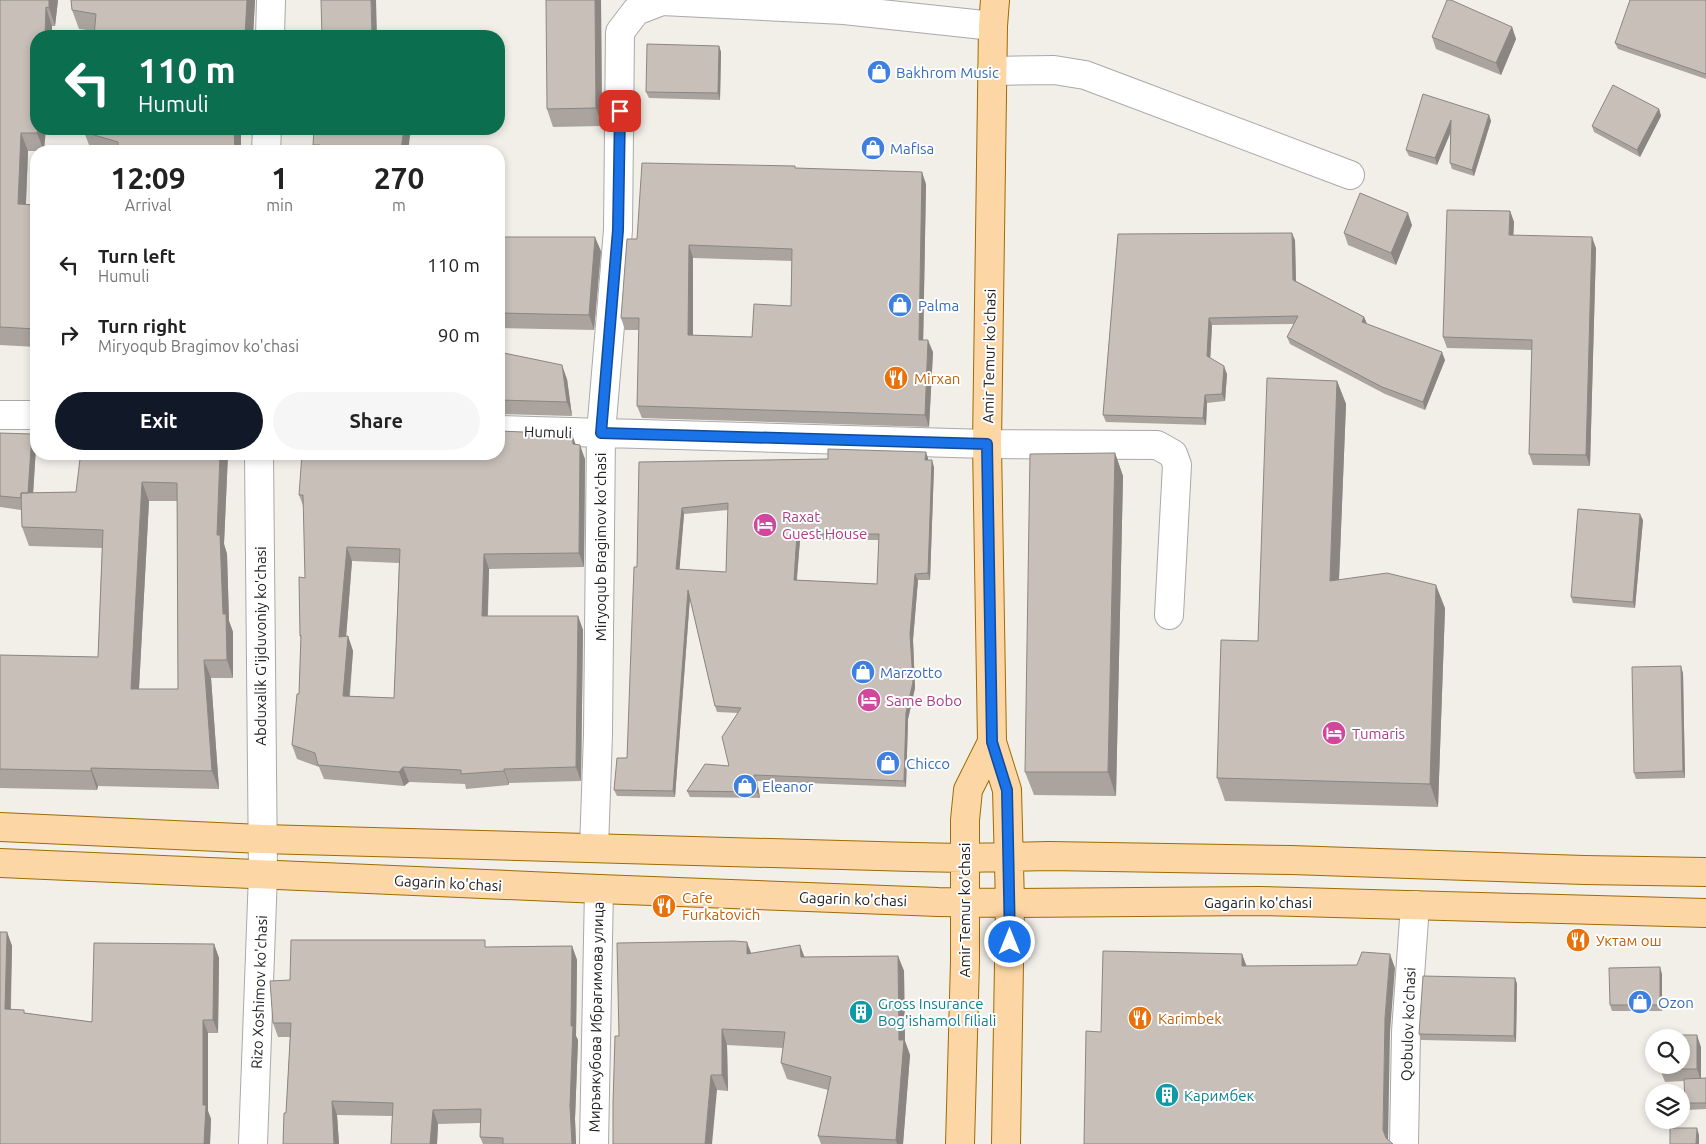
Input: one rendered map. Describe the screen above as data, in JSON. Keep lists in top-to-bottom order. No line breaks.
{"streets":{"main road":["Amir Temur ko'chasi","Gagarin ko'chasi"],"street":["Humuli","Miryoqub Bragimov ko'chasi","Abduxalik G'ijduvoniy ko'chasi","Rizo Xoshimov ko'chasi","Миръякубова Ибрагимова улица","Qobulov ko'chasi"]},"crossings":[["Amir Temur ko'chasi","Humuli"],["Amir Temur ko'chasi","Miryoqub Bragimov ko'chasi"],["Amir Temur ko'chasi","Gagarin ko'chasi"],["Humuli","Miryoqub Bragimov ko'chasi"],["Abduxalik G'ijduvoniy ko'chasi","Rizo Xoshimov ko'chasi"],["Gagarin ko'chasi","Rizo Xoshimov ko'chasi"],["Gagarin ko'chasi","Миръякубова Ибрагимова улица"],["Gagarin ko'chasi","Qobulov ko'chasi"]],"places":{"shop":["Bakhrom Music","Mafisa","Palma","Marzotto","Chicco","Eleanor","Ozon"],"restaurant":["Mirxan","Cafe Furkatovich","Уктам ош","Karimbek"],"hotel":["Raxat Guest House","Same Bobo","Tumaris"],"building":["Gross Insurance Bog'ishamol filiali","Каримбек"]},"page":{"turn":["110 m","Humuli"],"eta":["12:09","Arrival","1","min","270","m"],"list":[{"name":"Turn left","note":"Humuli","value":"110 m"},{"name":"Turn right","note":"Miryoqub Bragimov ko'chasi","value":"90 m"}],"buttons":["Exit","Share"]}}
